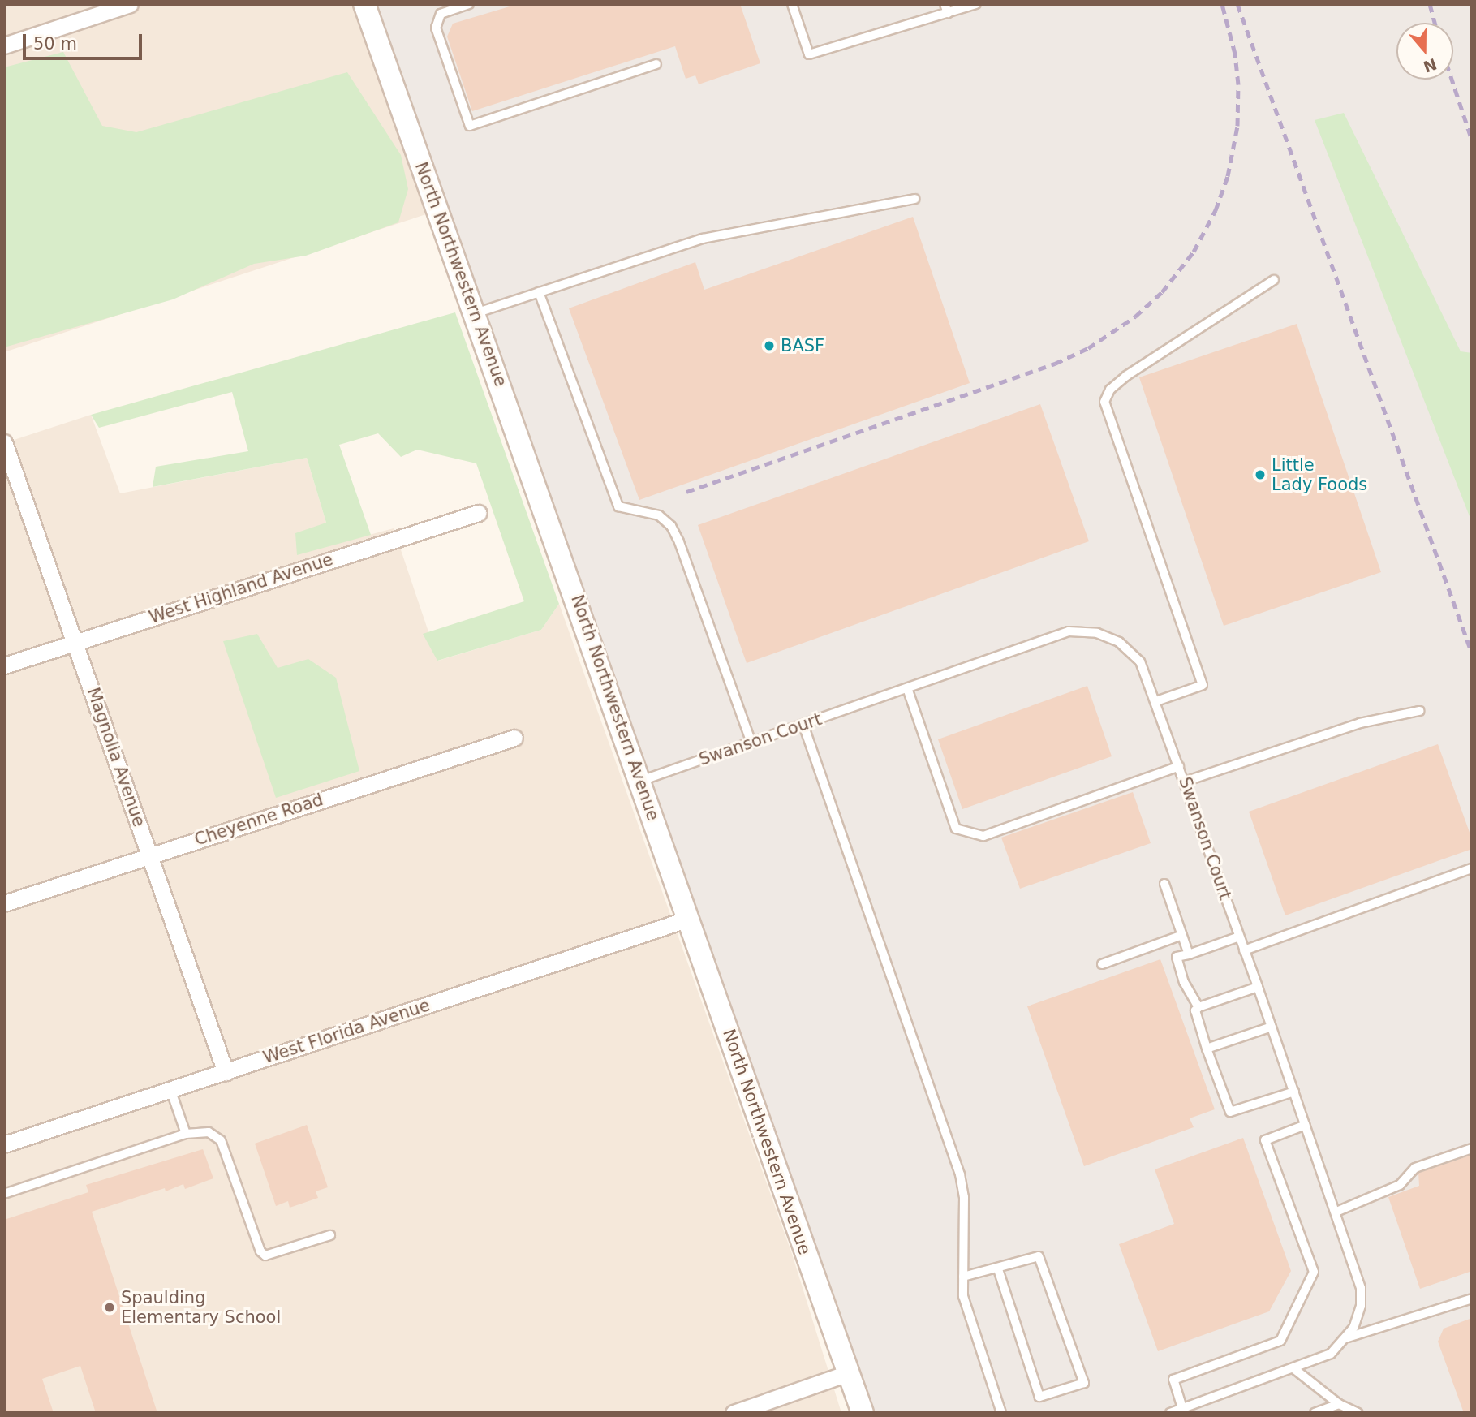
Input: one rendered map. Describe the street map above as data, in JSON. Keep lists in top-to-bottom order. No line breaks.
{"streets":{"street":["North Northwestern Avenue","West Highland Avenue","Magnolia Avenue","Cheyenne Road","West Florida Avenue"],"lane":["Swanson Court"]},"crossings":[["North Northwestern Avenue","Swanson Court"],["North Northwestern Avenue","West Florida Avenue"],["West Highland Avenue","Magnolia Avenue"],["Magnolia Avenue","Cheyenne Road"],["Magnolia Avenue","West Florida Avenue"]],"places":["BASF","Little Lady Foods","Spaulding Elementary School"],"scale_bar":"50 m","north":"bottom"}
